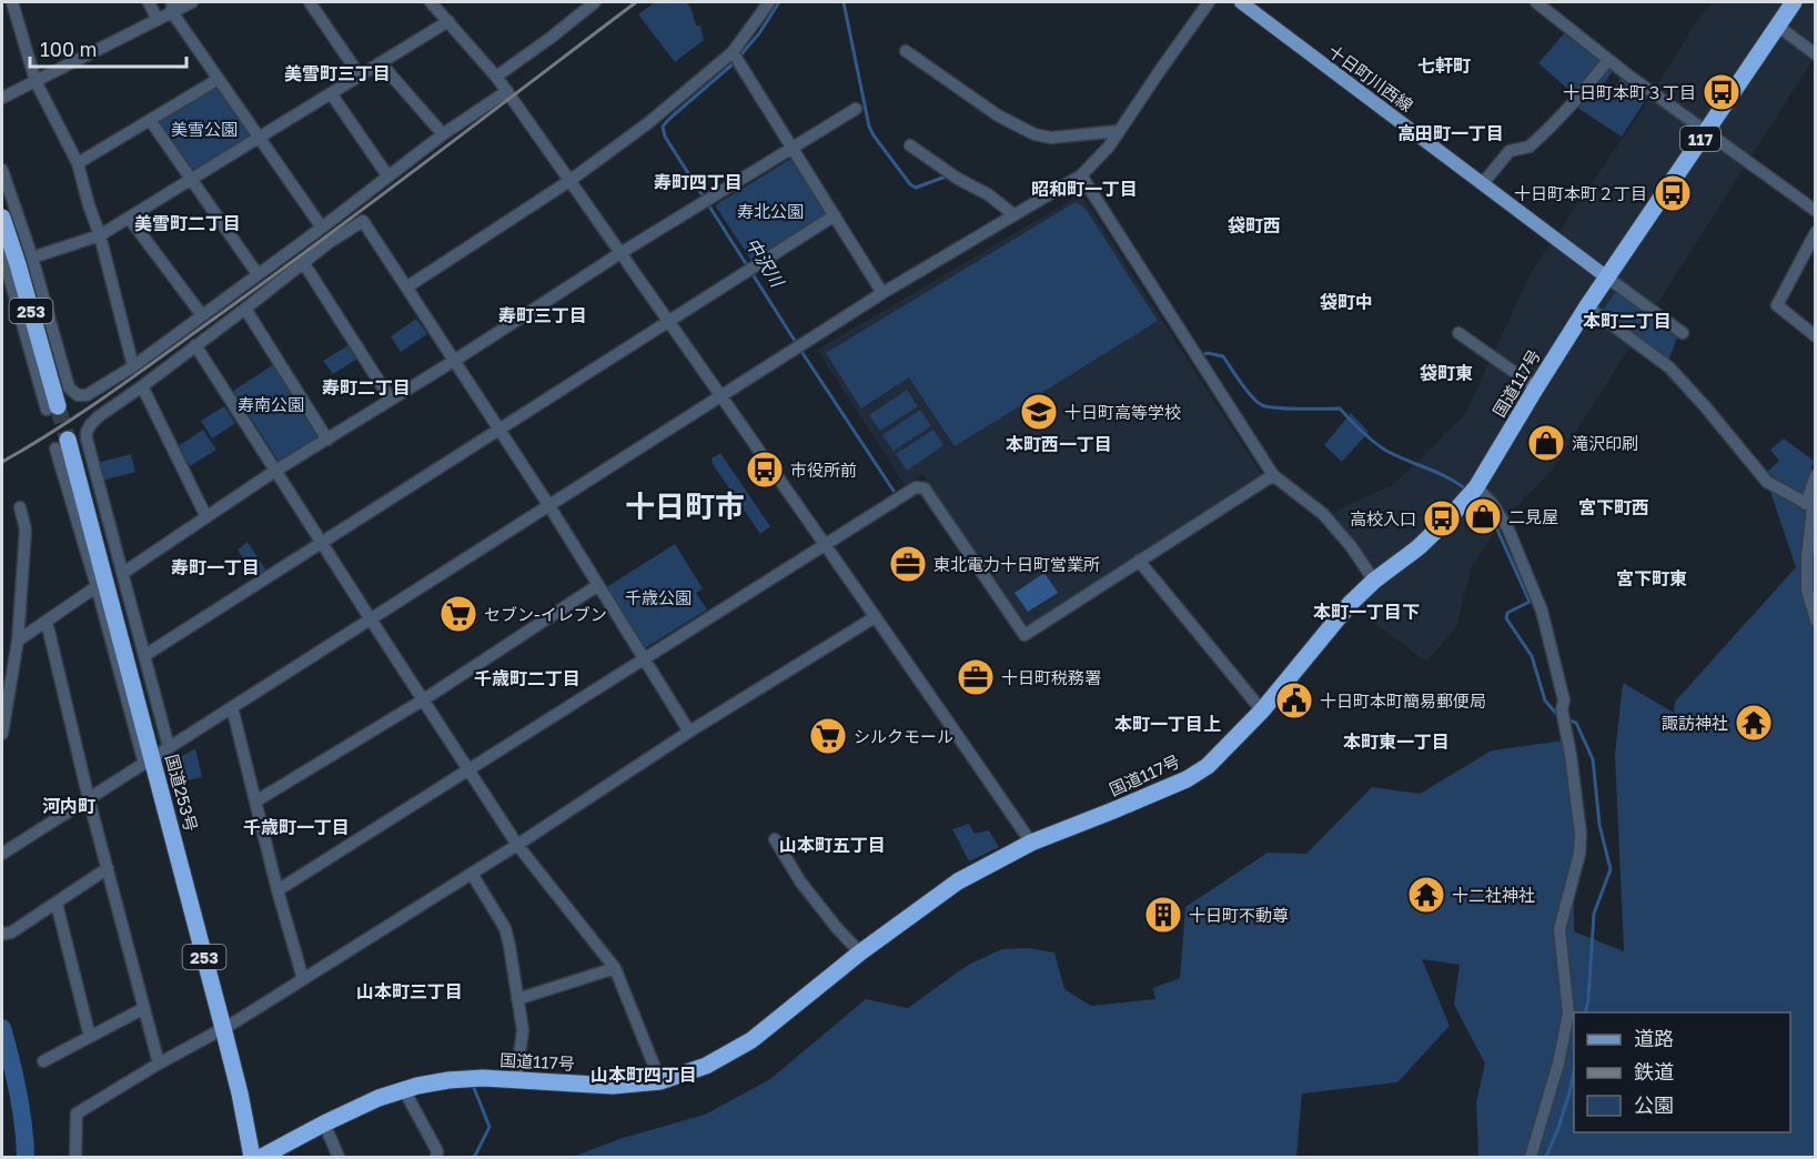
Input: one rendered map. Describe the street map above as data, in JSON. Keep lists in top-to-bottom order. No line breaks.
{"streets":{"highway":["117","253","国道117号","国道253号"],"main road":["十日町川西線"]},"crossings":[["十日町川西線","国道117号"]],"districts":["七軒町","美雪町三丁目","高田町一丁目","寿町四丁目","昭和町一丁目","美雪町二丁目","袋町西","袋町中","寿町三丁目","本町二丁目","袋町東","寿町二丁目","本町西一丁目","十日町市","宮下町西","寿町一丁目","宮下町東","本町一丁目下","千歳町二丁目","本町一丁目上","本町東一丁目","河内町","千歳町一丁目","山本町五丁目","山本町三丁目","山本町四丁目"],"water":["中沢川"],"parks":["美雪公園","寿北公園","寿南公園","千歳公園"],"places":{"bus stop":["十日町本町３丁目","十日町本町２丁目","市役所前","高校入口"],"school or university":["十日町高等学校"],"shop":["滝沢印刷","二見屋"],"office":["東北電力十日町営業所","十日町税務署"],"supermarket":["セブン-イレブン","シルクモール"],"public building":["十日町本町簡易郵便局"],"temple":["諏訪神社","十二社神社"],"building":["十日町不動尊"]},"legend":["道路","鉄道","公園"],"scale_bar":"100 m"}
